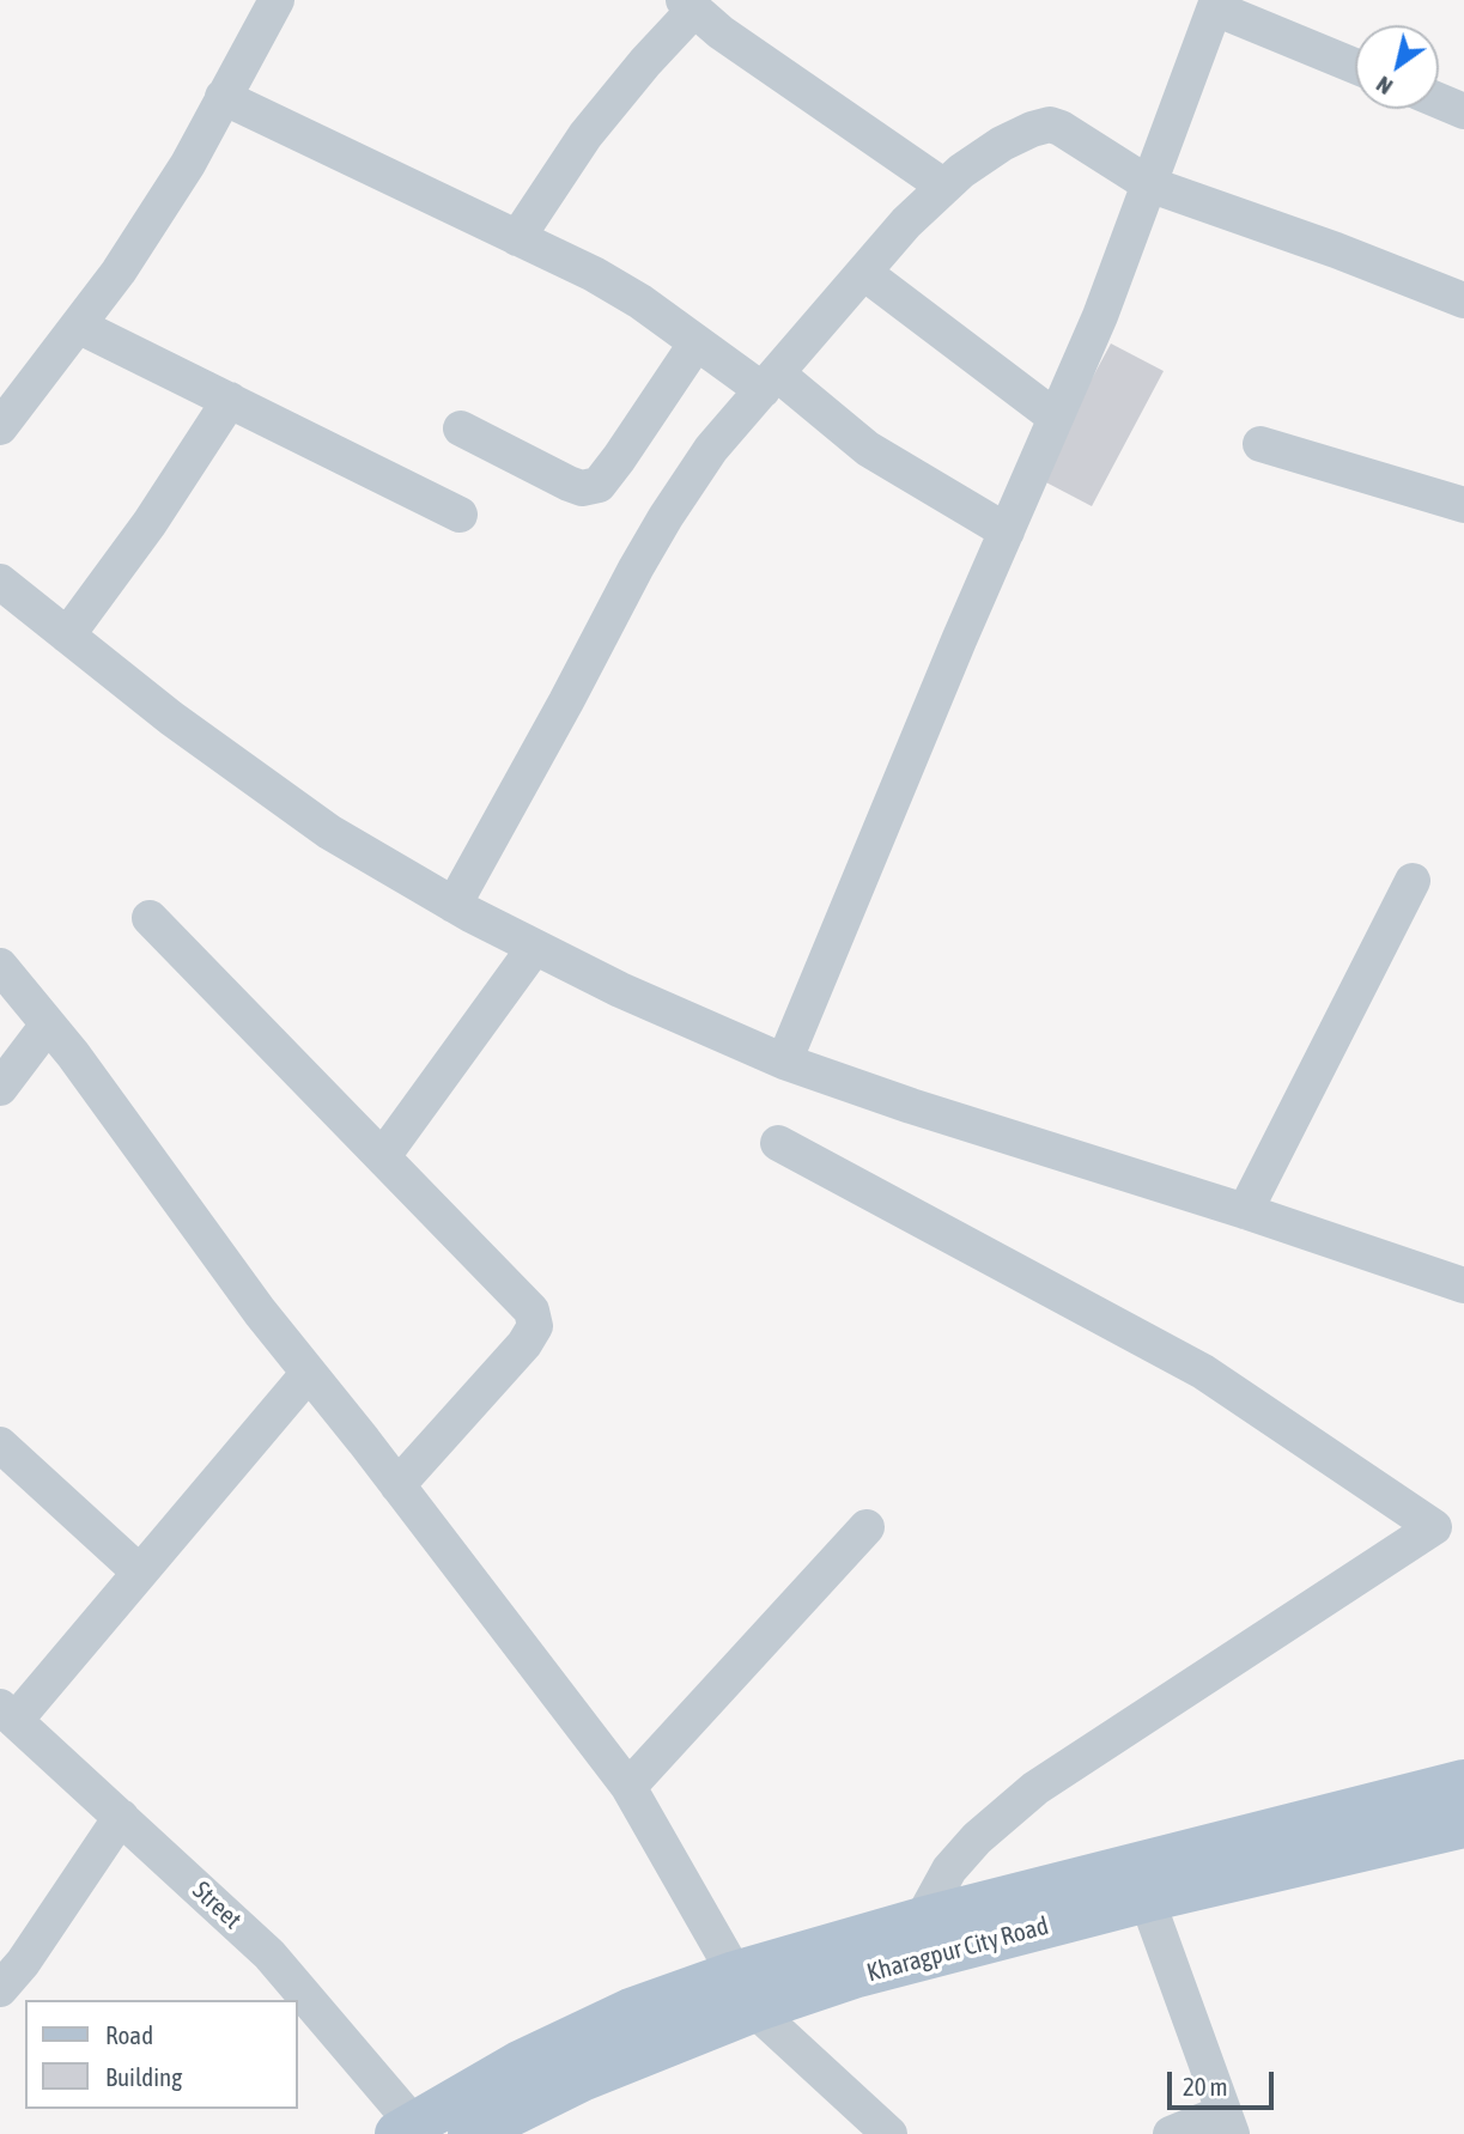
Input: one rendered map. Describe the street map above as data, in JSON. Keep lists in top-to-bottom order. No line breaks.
{"streets":{"main road":["Kharagpur City Road"],"street":["Street"]},"legend":["Road","Building"],"scale_bar":"20 m","north":"bottom left"}
